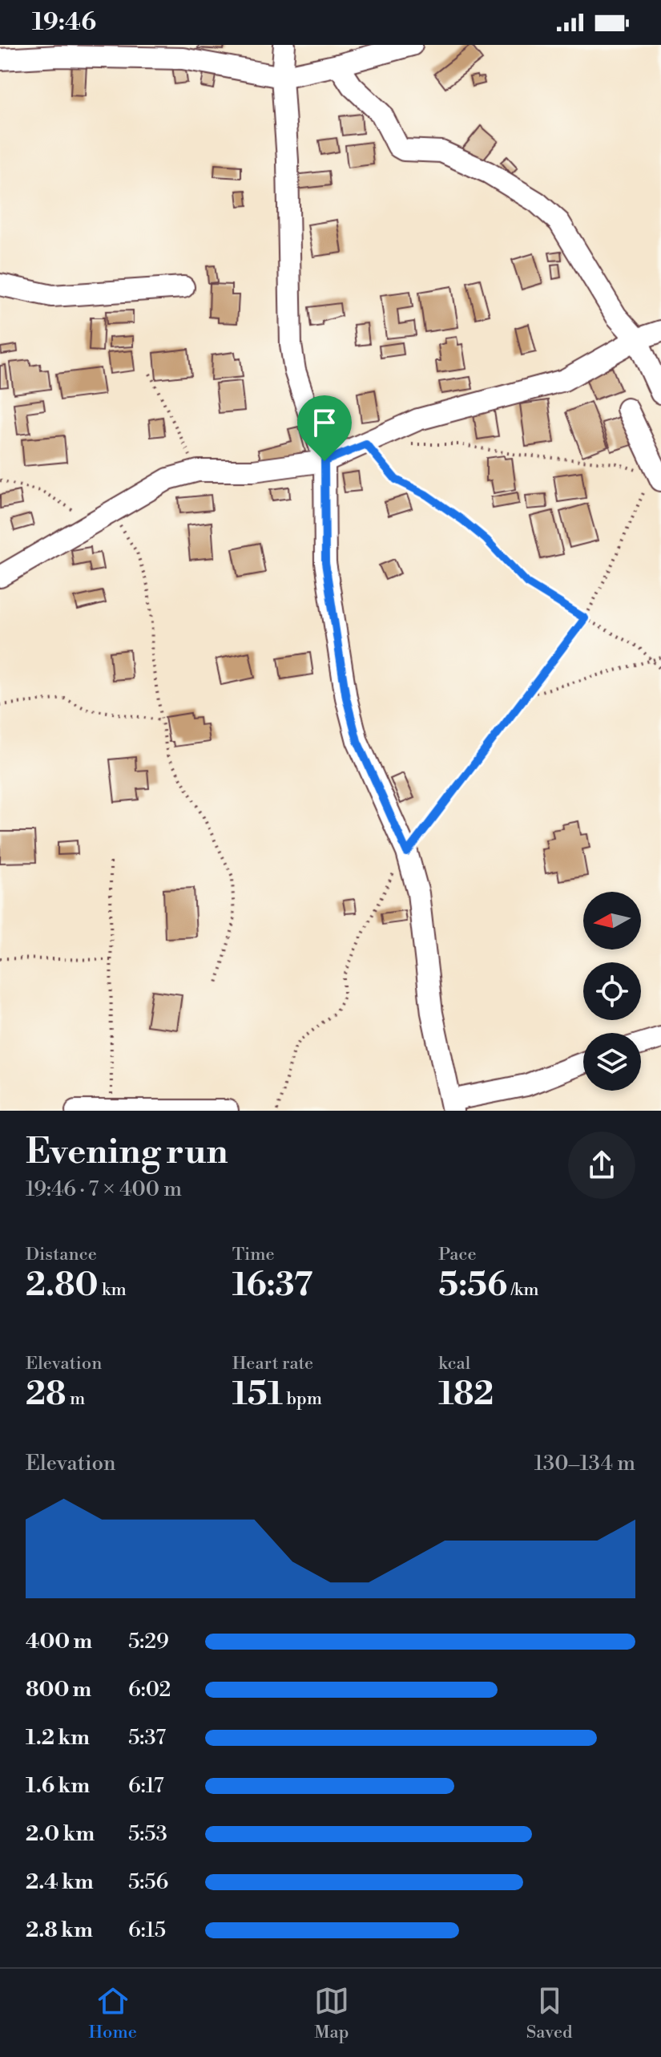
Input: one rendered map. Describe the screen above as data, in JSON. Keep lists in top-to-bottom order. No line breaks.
{"north":"left","page":{"status":"19:46","heading":["Evening run","19:46 · 7 × 400 m"],"stats":[["Distance","2.80 km"],["Time","16:37"],["Pace","5:56 /km"],["Elevation","28 m"],["Heart rate","151 bpm"],["kcal","182"]],"chart":["Elevation","130–134 m"],"list":[{"name":"400 m","note":"5:29"},{"name":"800 m","note":"6:02"},{"name":"1.2 km","note":"5:37"},{"name":"1.6 km","note":"6:17"},{"name":"2.0 km","note":"5:53"},{"name":"2.4 km","note":"5:56"},{"name":"2.8 km","note":"6:15"}],"tabs":["Home","Map","Saved"]}}
